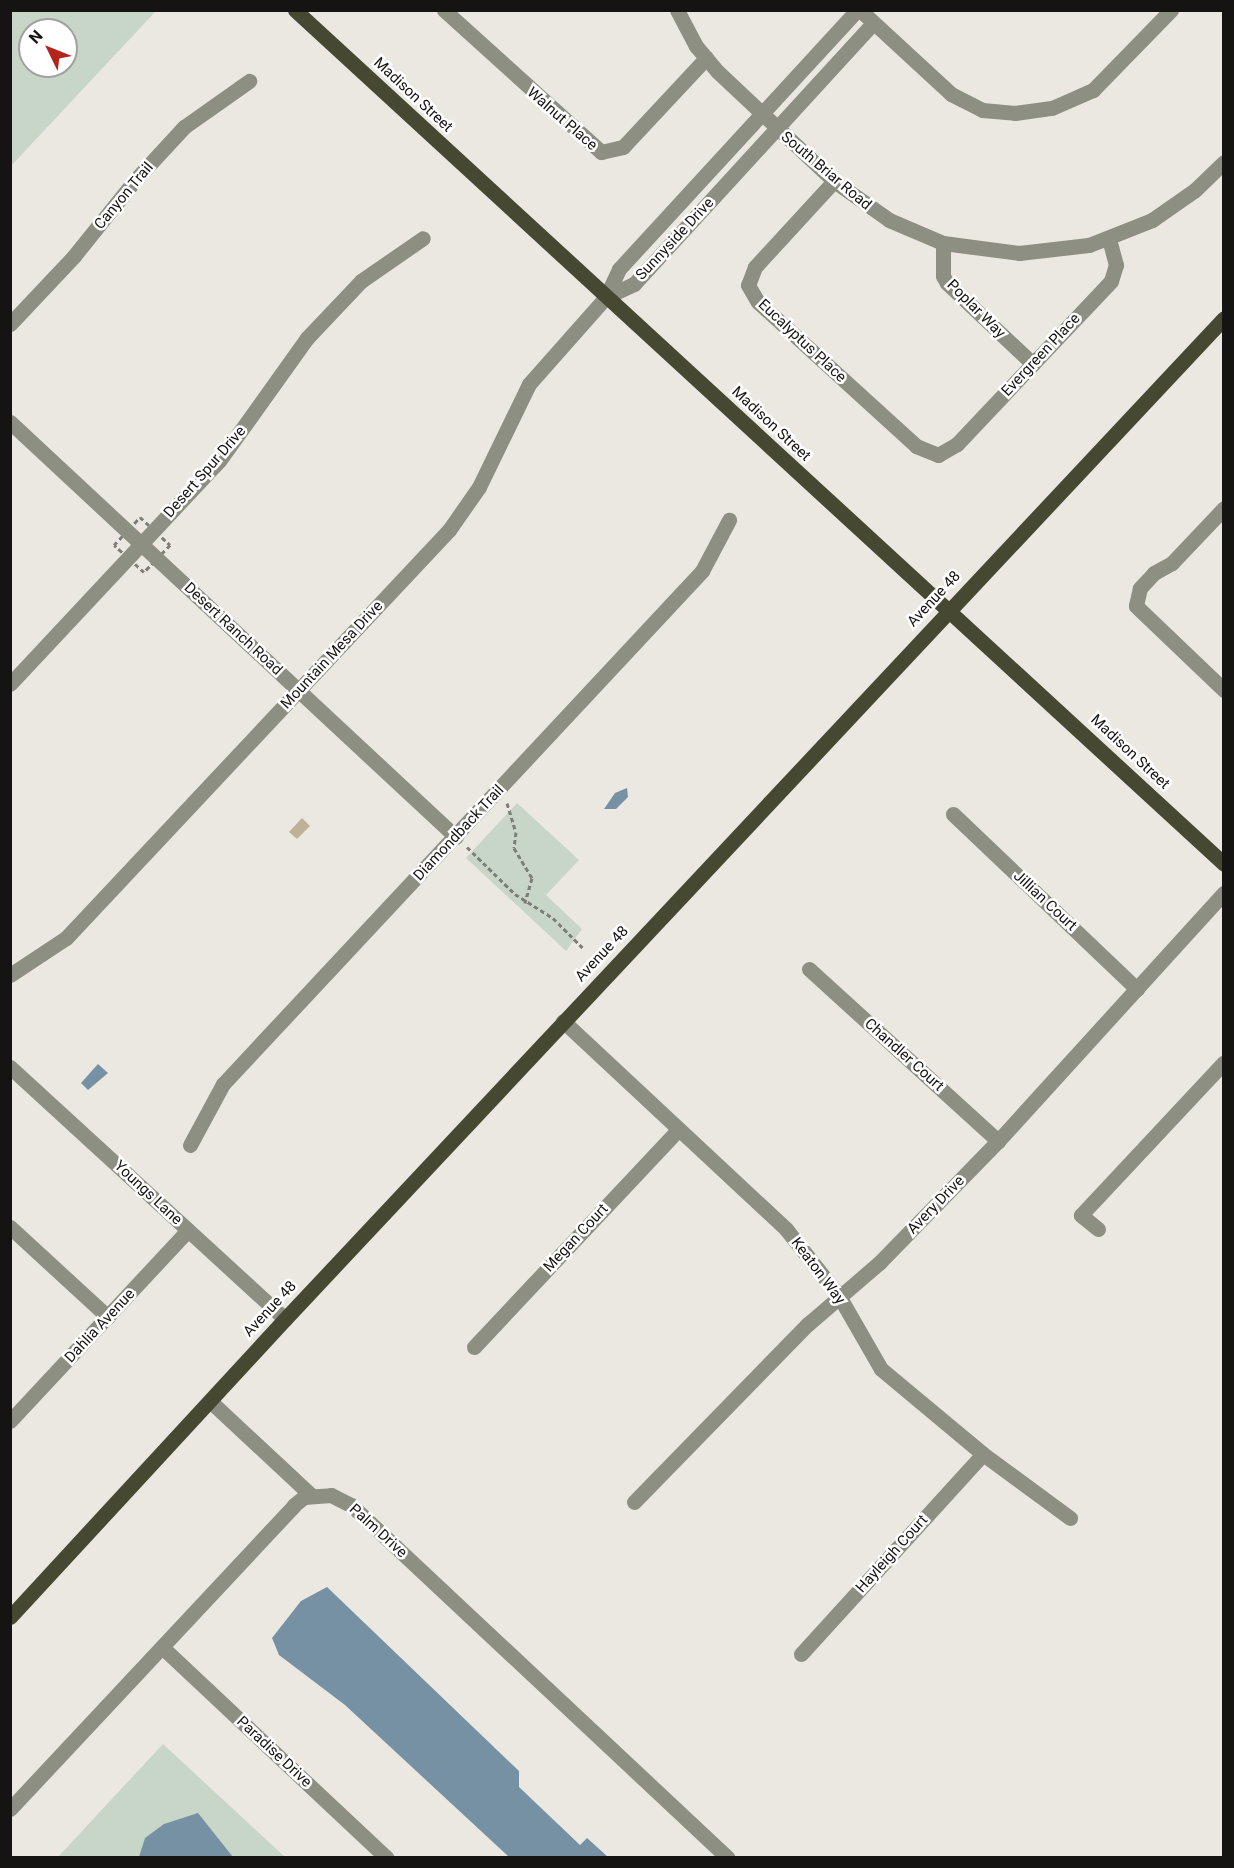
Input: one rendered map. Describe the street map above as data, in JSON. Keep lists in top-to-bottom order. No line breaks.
{"streets":{"main road":["Madison Street","Avenue 48"],"street":["Walnut Place","South Briar Road","Canyon Trail","Sunnyside Drive","Poplar Way","Eucalyptus Place","Evergreen Place","Desert Spur Drive","Desert Ranch Road","Mountain Mesa Drive","Diamondback Trail","Jillian Court","Chandler Court","Youngs Lane","Avery Drive","Megan Court","Keaton Way","Dahlia Avenue","Palm Drive","Hayleigh Court","Paradise Drive"]},"crossings":[["Madison Street","Sunnyside Drive"],["Madison Street","Avenue 48"],["Madison Street","Mountain Mesa Drive"],["Walnut Place","South Briar Road"],["South Briar Road","Sunnyside Drive"],["South Briar Road","Poplar Way"],["South Briar Road","Eucalyptus Place"],["South Briar Road","Evergreen Place"],["Sunnyside Drive","Mountain Mesa Drive"],["Poplar Way","Evergreen Place"],["Eucalyptus Place","Evergreen Place"],["Desert Spur Drive","Desert Ranch Road"],["Avenue 48","Youngs Lane"],["Avenue 48","Keaton Way"],["Desert Ranch Road","Mountain Mesa Drive"],["Desert Ranch Road","Diamondback Trail"],["Jillian Court","Avery Drive"],["Chandler Court","Avery Drive"],["Youngs Lane","Dahlia Avenue"],["Avery Drive","Keaton Way"],["Megan Court","Keaton Way"],["Keaton Way","Hayleigh Court"]],"north":"top left"}
